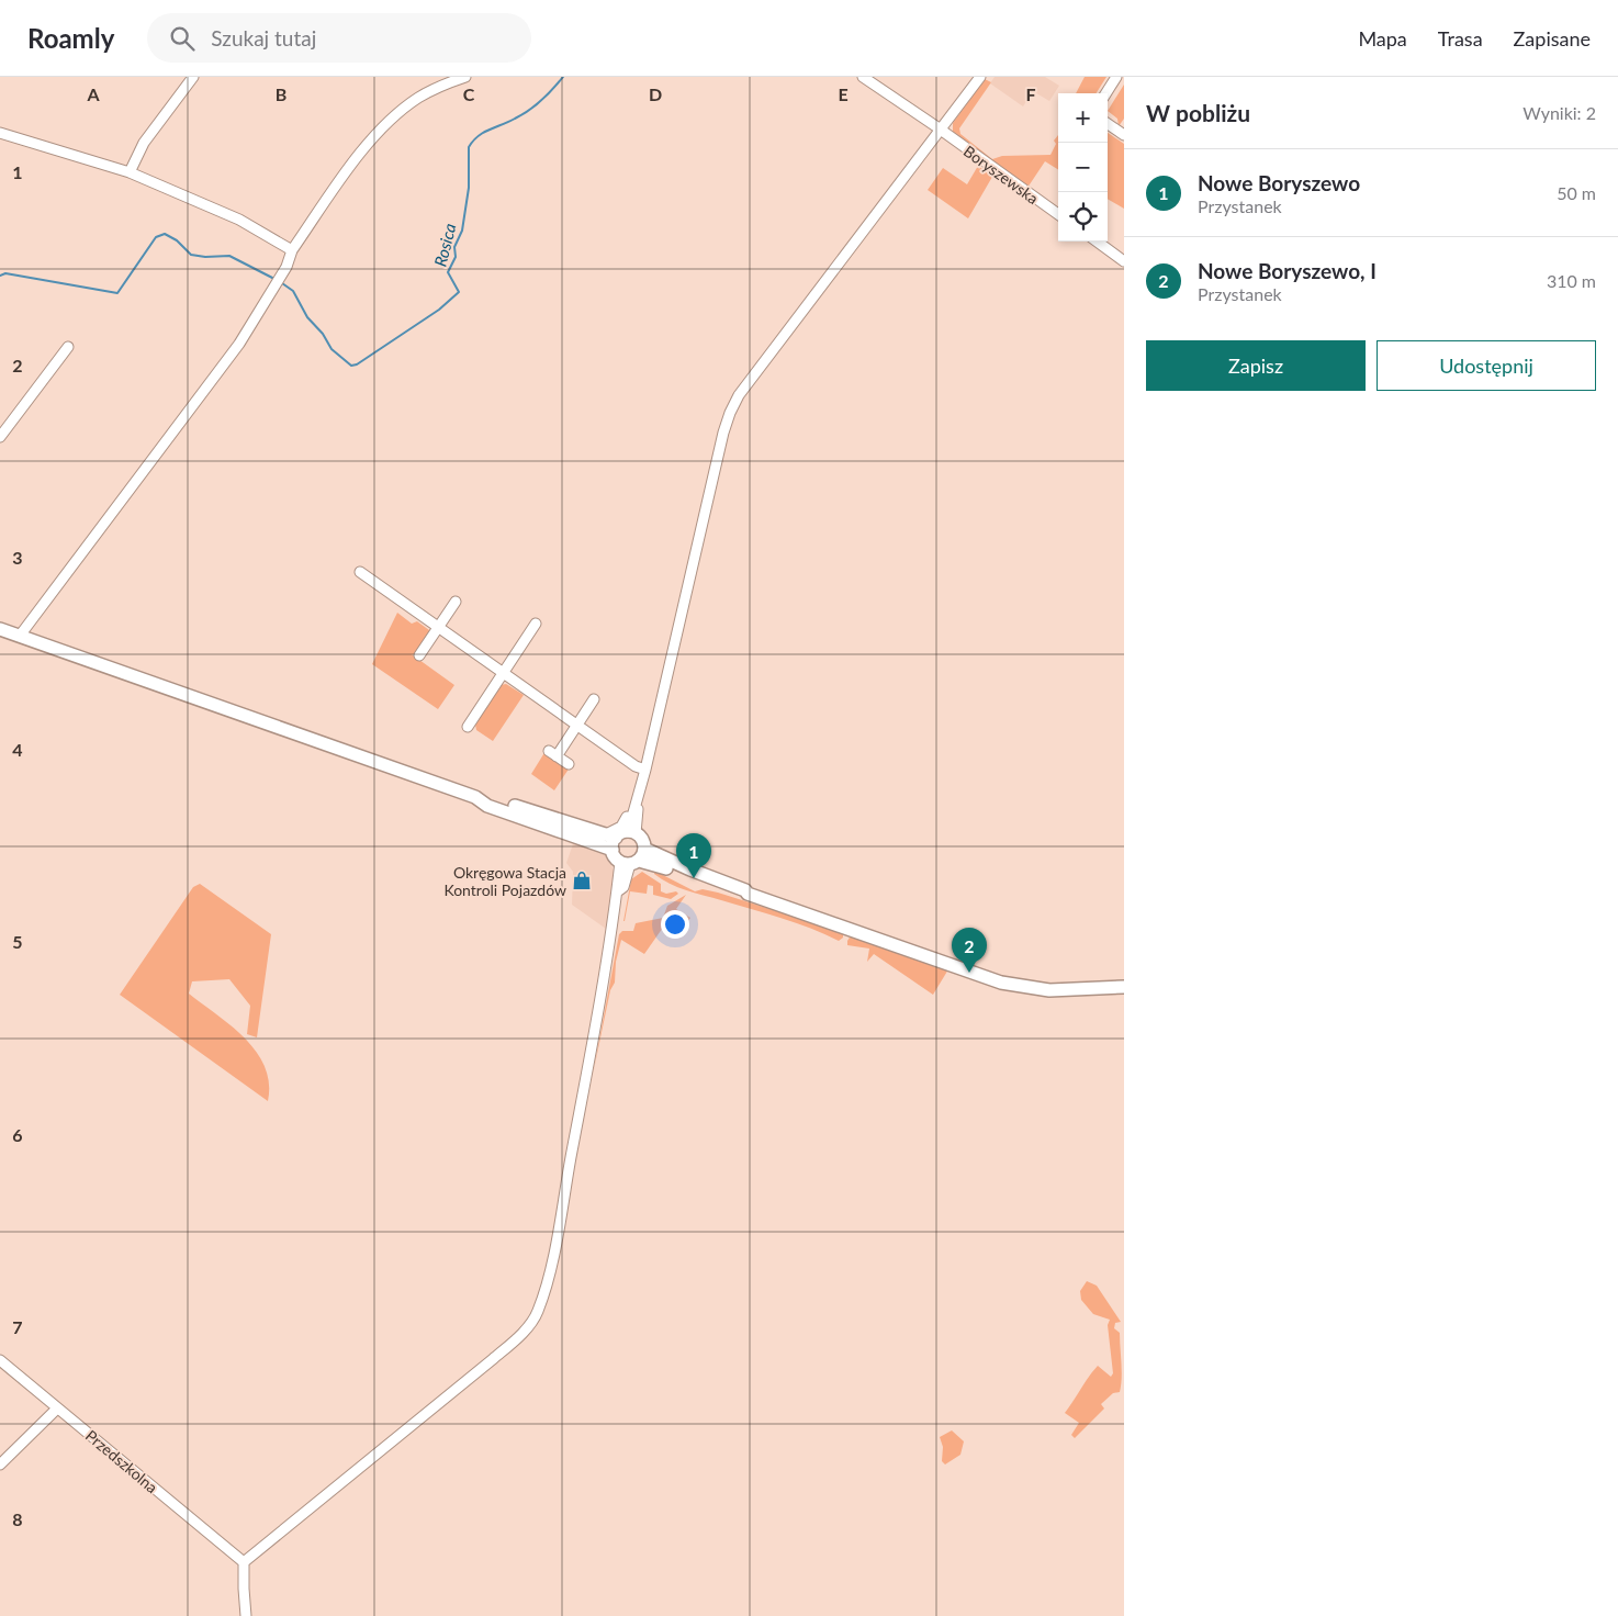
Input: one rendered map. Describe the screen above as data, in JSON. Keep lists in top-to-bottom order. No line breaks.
{"streets":{"street":["Boryszewska","Przedszkolna"]},"water":["Rosica"],"places":{"shop":["Okręgowa Stacja Kontroli Pojazdów"]},"page":{"header":"Roamly","search":"Szukaj tutaj","nav":["Mapa","Trasa","Zapisane"],"heading":["W pobliżu","Wyniki: 2"],"map_buttons":["+","−"],"list":[{"mark":"1","name":"Nowe Boryszewo","note":"Przystanek","value":"50 m"},{"mark":"2","name":"Nowe Boryszewo, I","note":"Przystanek","value":"310 m"}],"buttons":["Zapisz","Udostępnij"],"pins":["1","2"]},"grid":{"columns":["A","B","C","D","E","F"],"rows":["1","2","3","4","5","6","7","8"]}}
